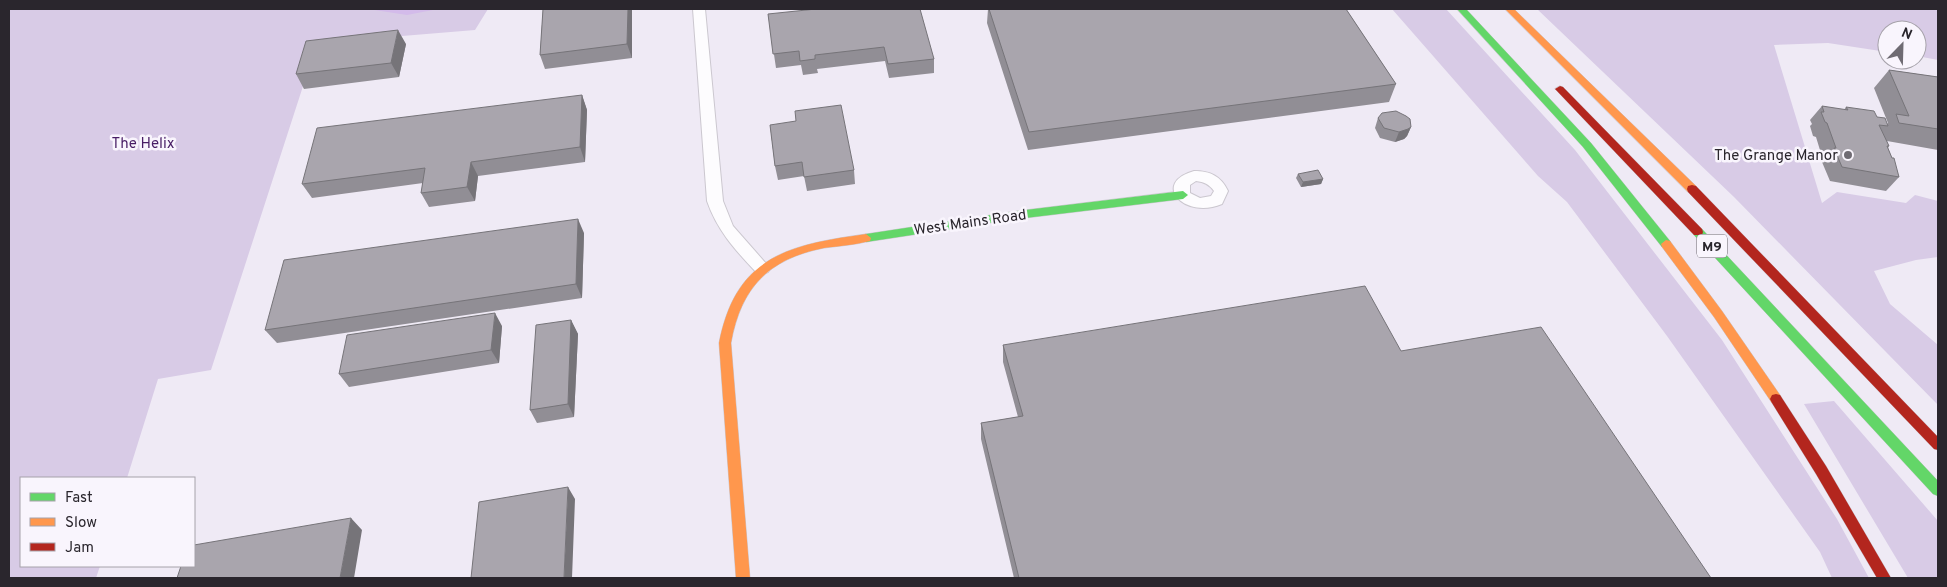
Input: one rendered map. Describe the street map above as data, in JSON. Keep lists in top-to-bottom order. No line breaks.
{"streets":{"main road":["West Mains Road","M9"]},"parks":["The Helix"],"places":["The Grange Manor"],"legend":["Fast","Slow","Jam"],"north":"top right"}
